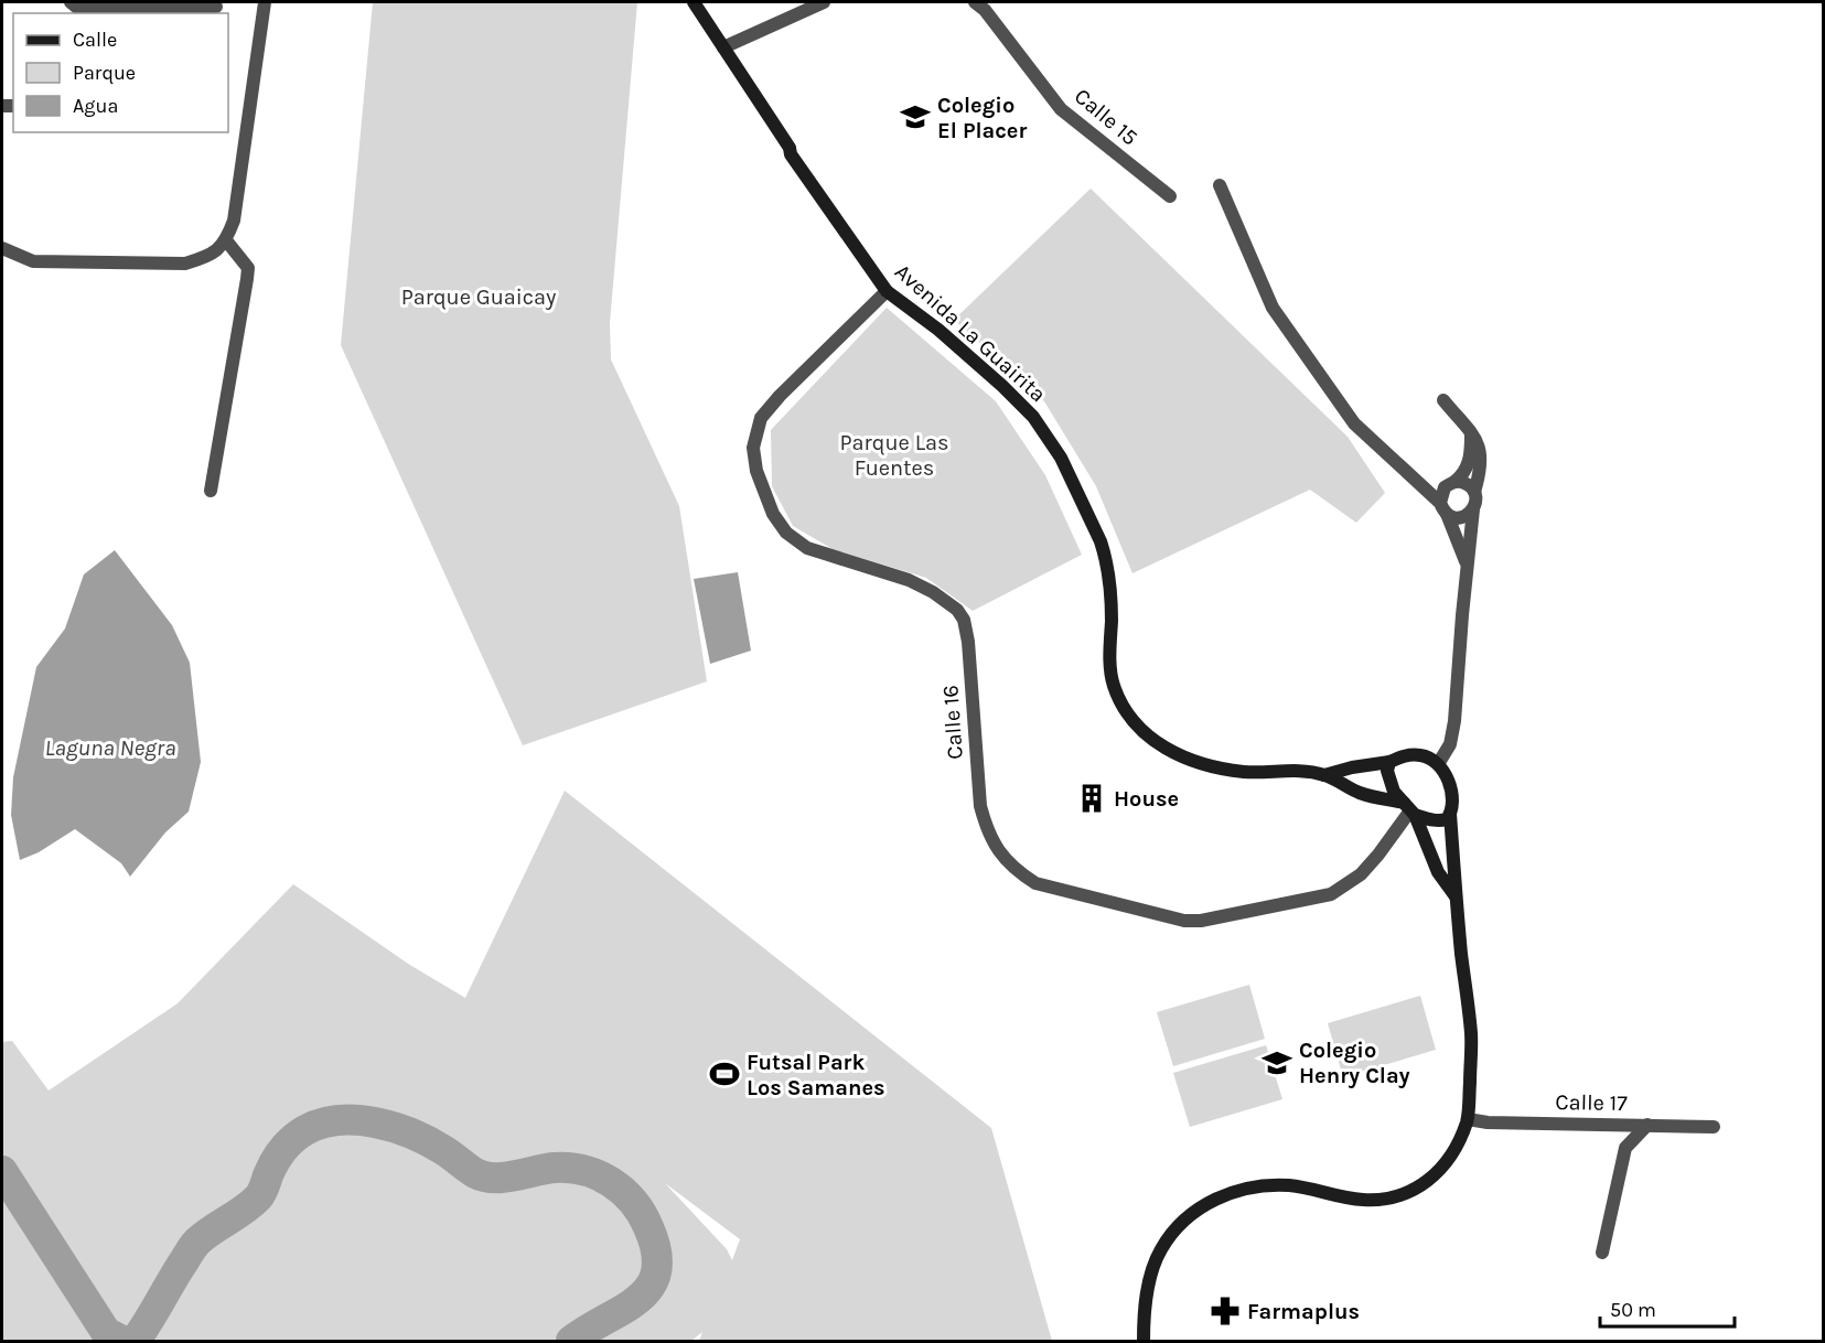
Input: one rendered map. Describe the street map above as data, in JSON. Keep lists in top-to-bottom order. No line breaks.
{"streets":{"street":["Calle 15","Avenida La Guairita","Calle 16","Calle 17"]},"crossings":[["Avenida La Guairita","Calle 16"]],"water":["Laguna Negra"],"parks":["Parque Guaicay","Parque Las Fuentes"],"places":{"school or university":["Colegio El Placer","Colegio Henry Clay"],"building":["House"],"sports":["Futsal Park Los Samanes"],"pharmacy":["Farmaplus"]},"legend":["Calle","Parque","Agua"],"scale_bar":"50 m"}
